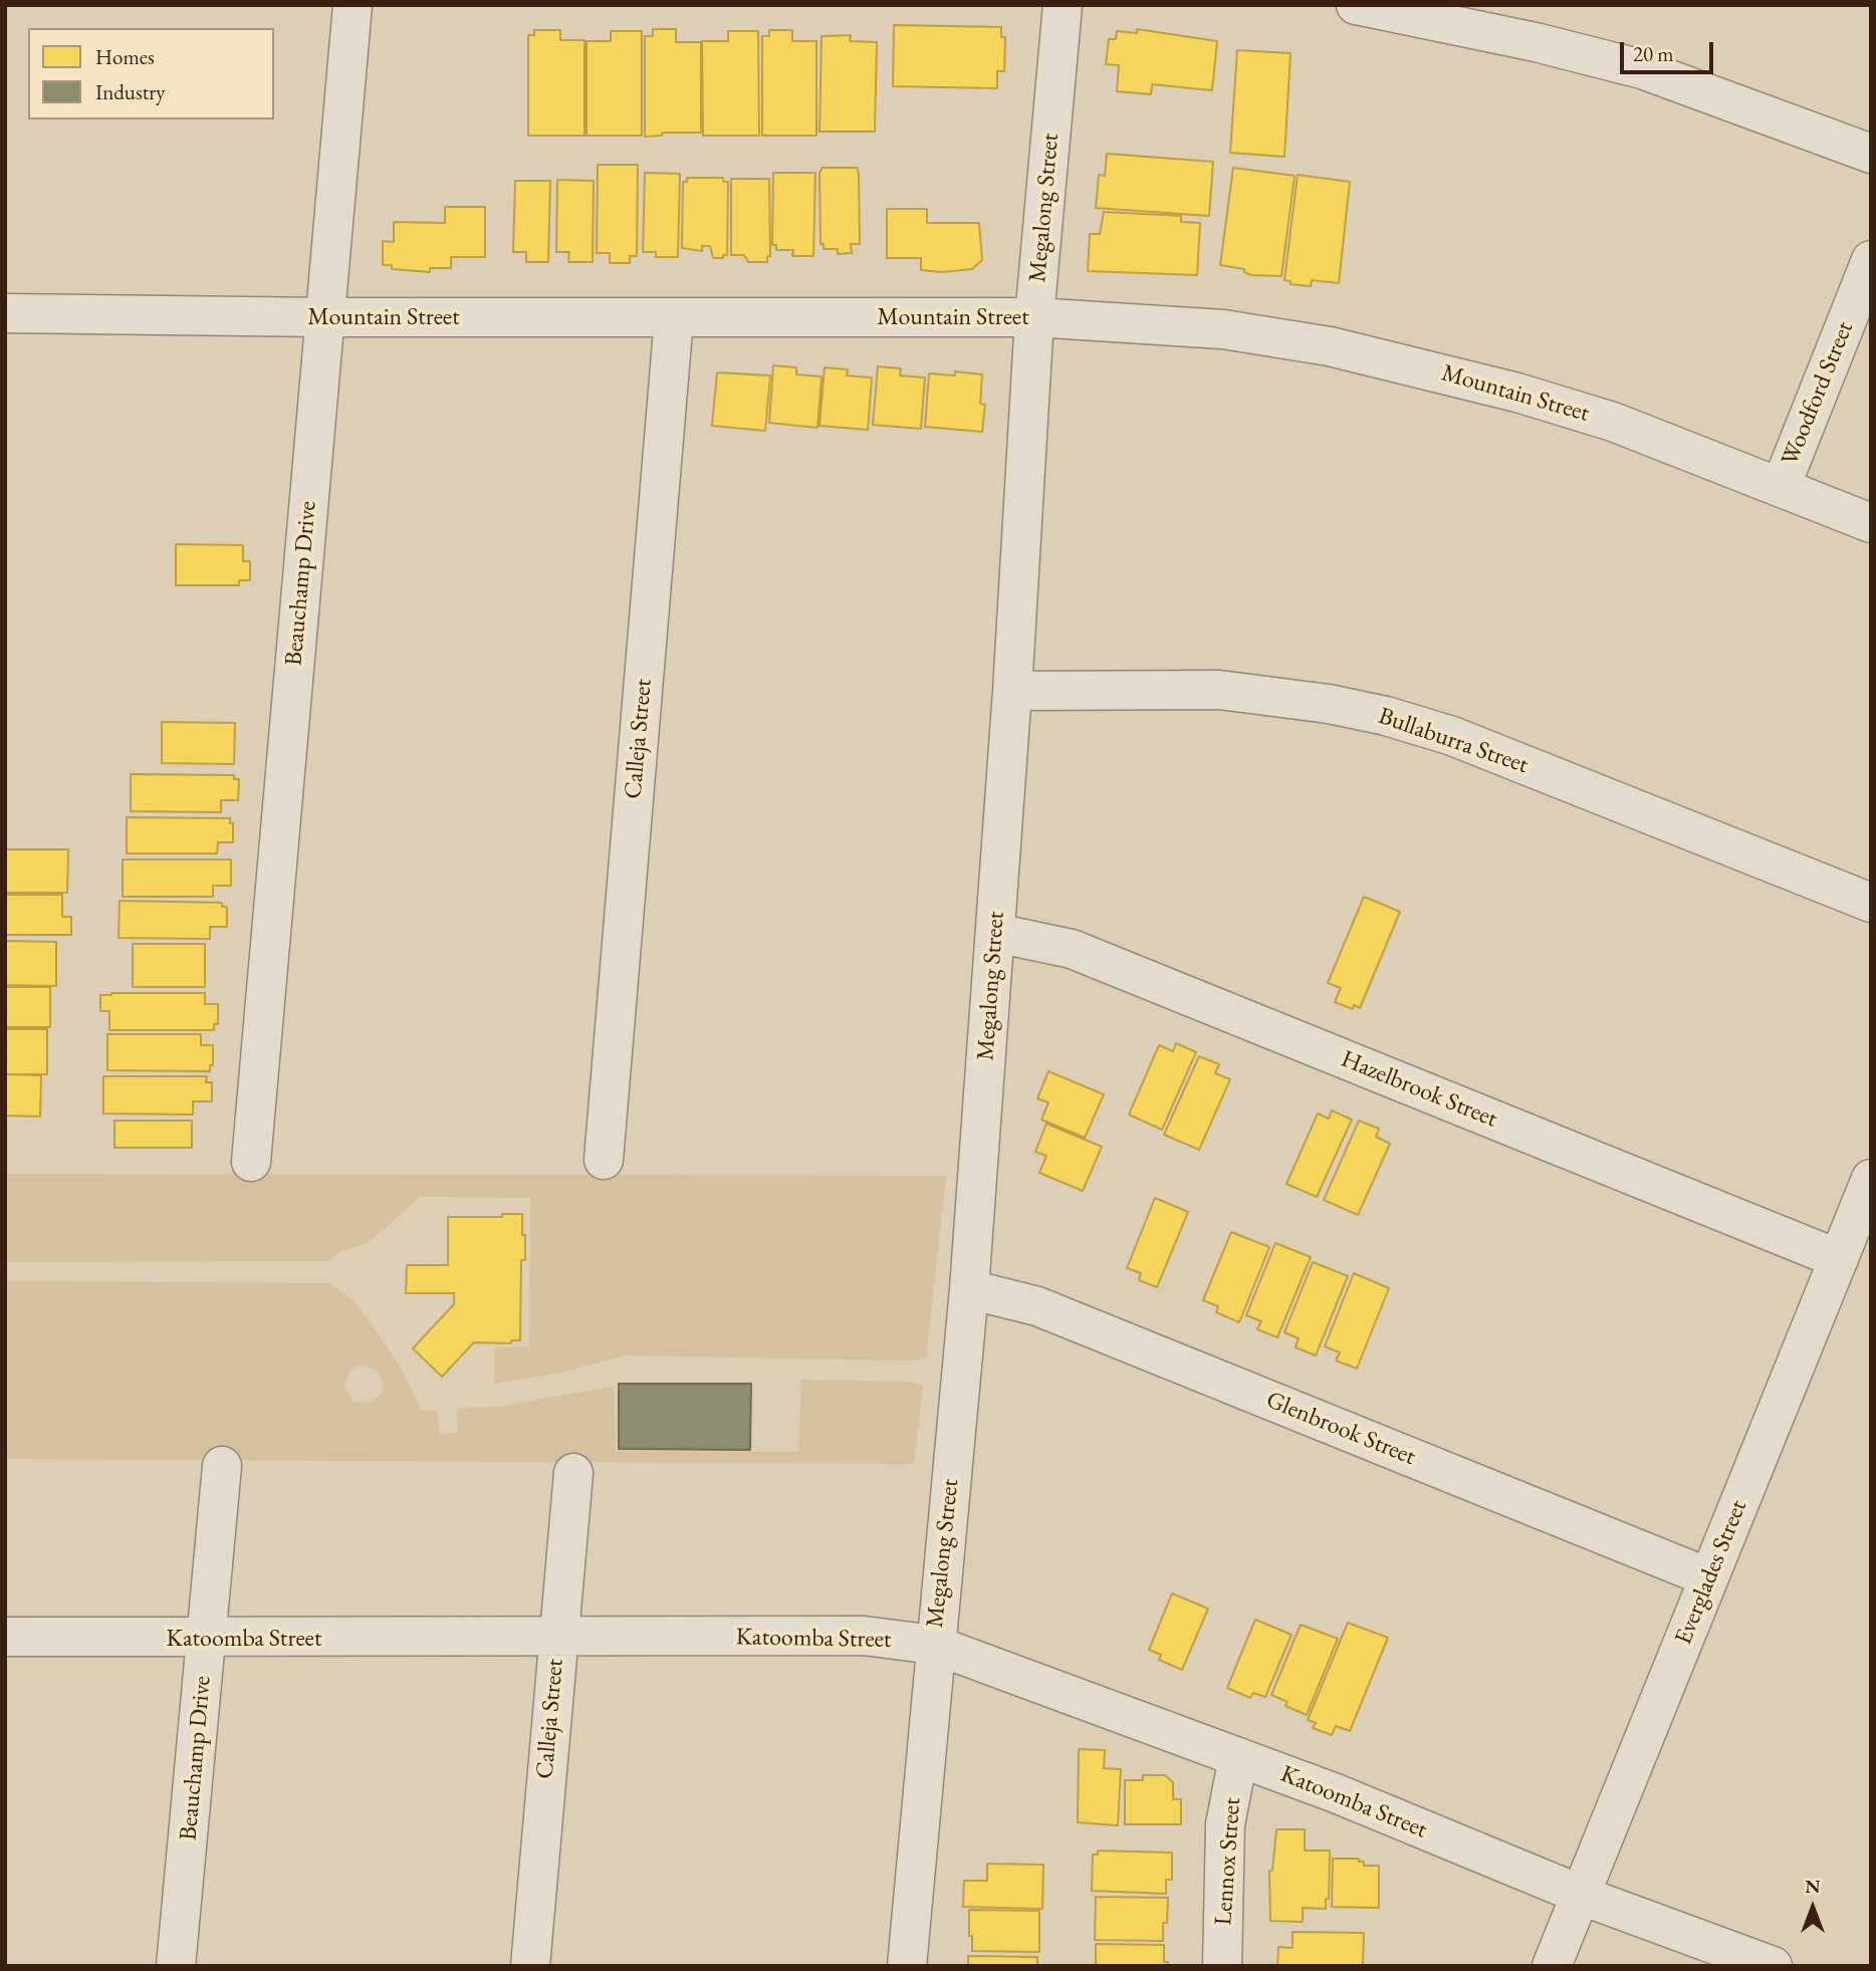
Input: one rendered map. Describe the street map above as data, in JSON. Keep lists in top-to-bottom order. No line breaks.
{"streets":{"street":["Megalong Street","Mountain Street","Woodford Street","Beauchamp Drive","Calleja Street","Bullaburra Street","Hazelbrook Street","Glenbrook Street","Everglades Street","Katoomba Street","Lennox Street"]},"crossings":[["Megalong Street","Mountain Street"],["Megalong Street","Bullaburra Street"],["Megalong Street","Hazelbrook Street"],["Megalong Street","Glenbrook Street"],["Megalong Street","Katoomba Street"],["Mountain Street","Woodford Street"],["Mountain Street","Beauchamp Drive"],["Mountain Street","Calleja Street"],["Beauchamp Drive","Katoomba Street"],["Calleja Street","Katoomba Street"],["Hazelbrook Street","Everglades Street"],["Glenbrook Street","Everglades Street"],["Everglades Street","Katoomba Street"],["Katoomba Street","Lennox Street"]],"legend":["Homes","Industry"],"scale_bar":"20 m","north":"top"}
